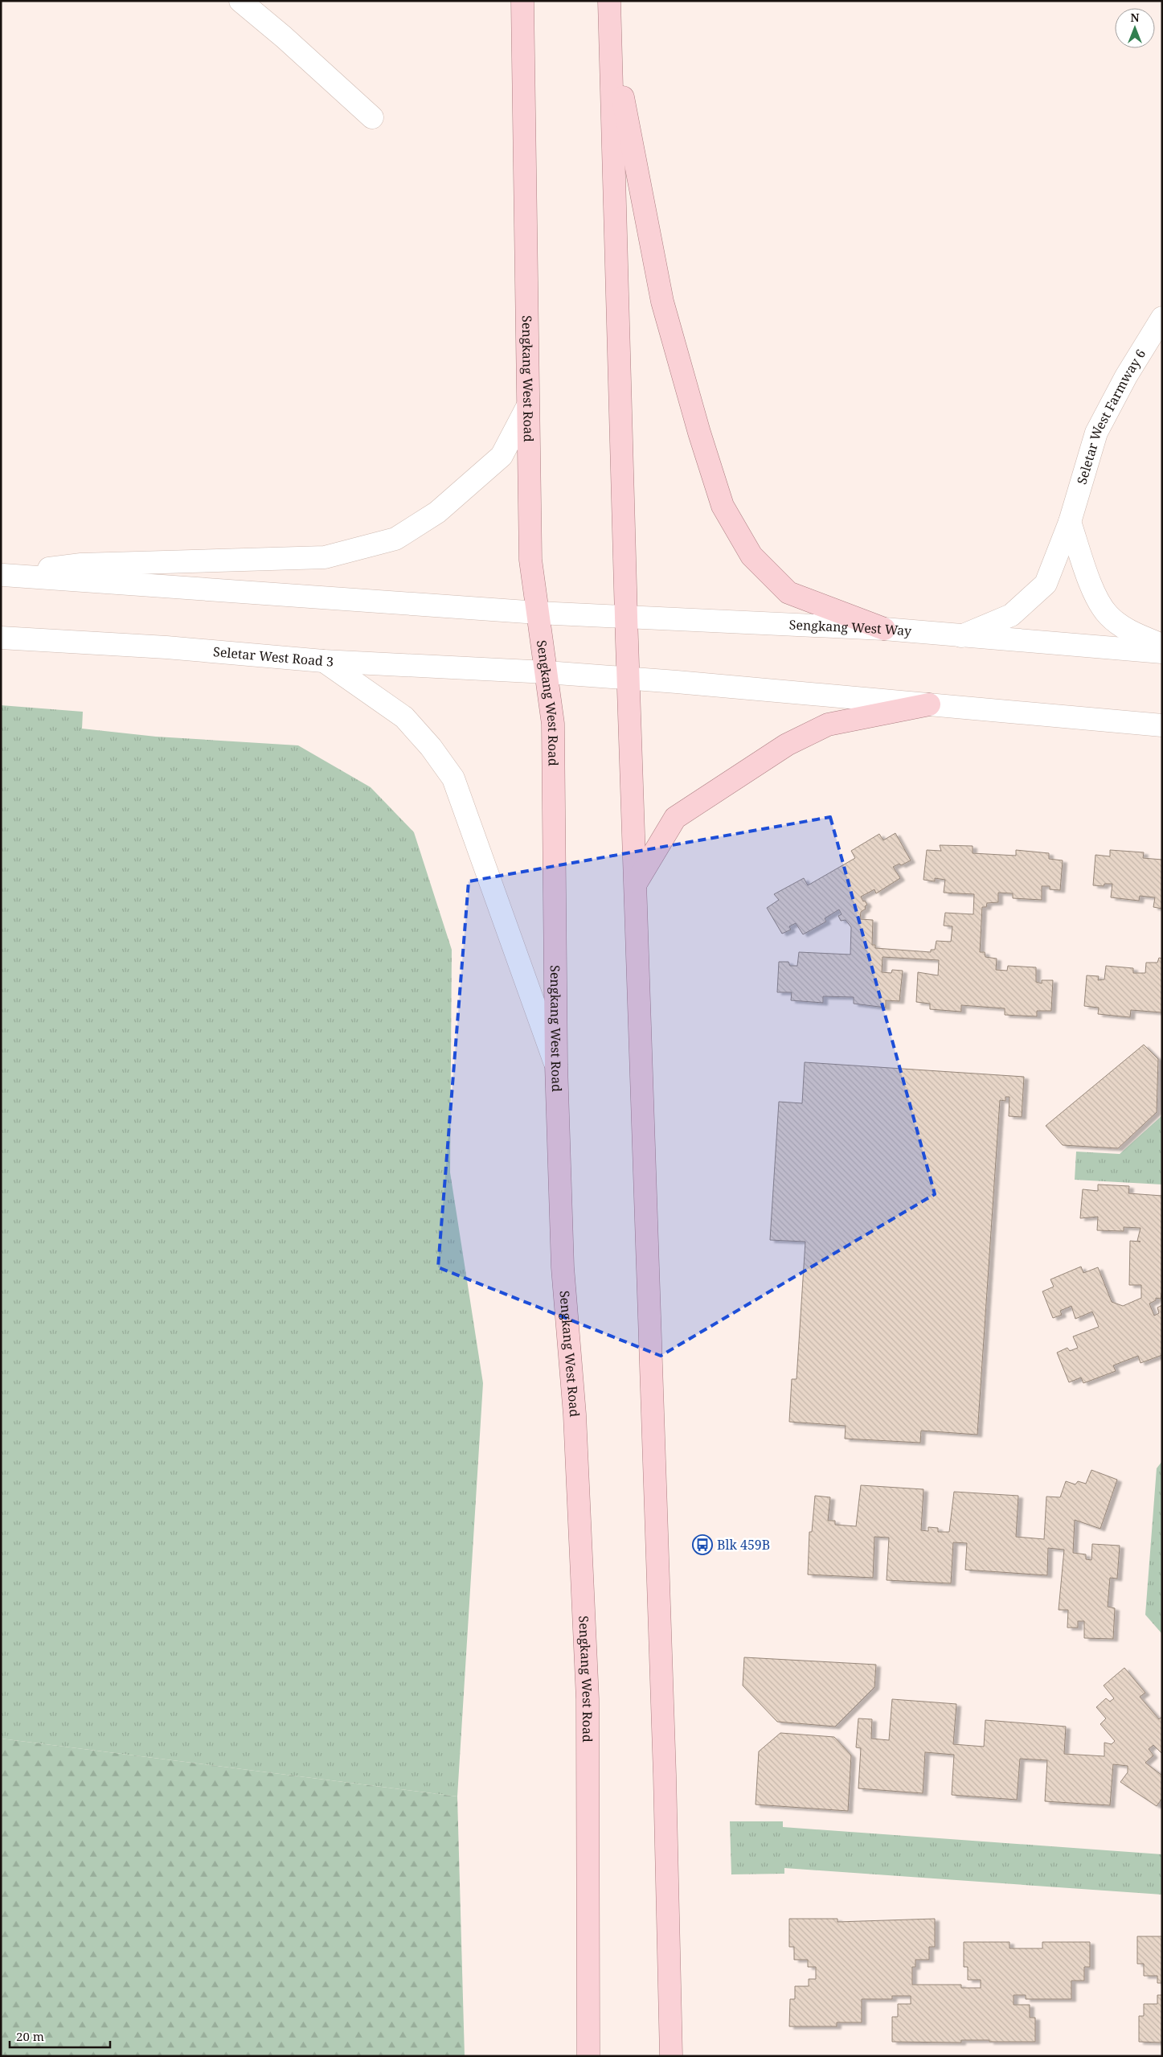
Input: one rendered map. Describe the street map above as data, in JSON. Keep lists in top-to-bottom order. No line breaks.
{"streets":{"main road":["Sengkang West Road","Seletar West Farmway 6","Sengkang West Way","Seletar West Road 3"]},"crossings":[["Sengkang West Road","Sengkang West Way"],["Sengkang West Road","Seletar West Road 3"],["Seletar West Farmway 6","Sengkang West Way"]],"places":{"bus stop":["Blk 459B"]},"scale_bar":"20 m","north":"top"}
